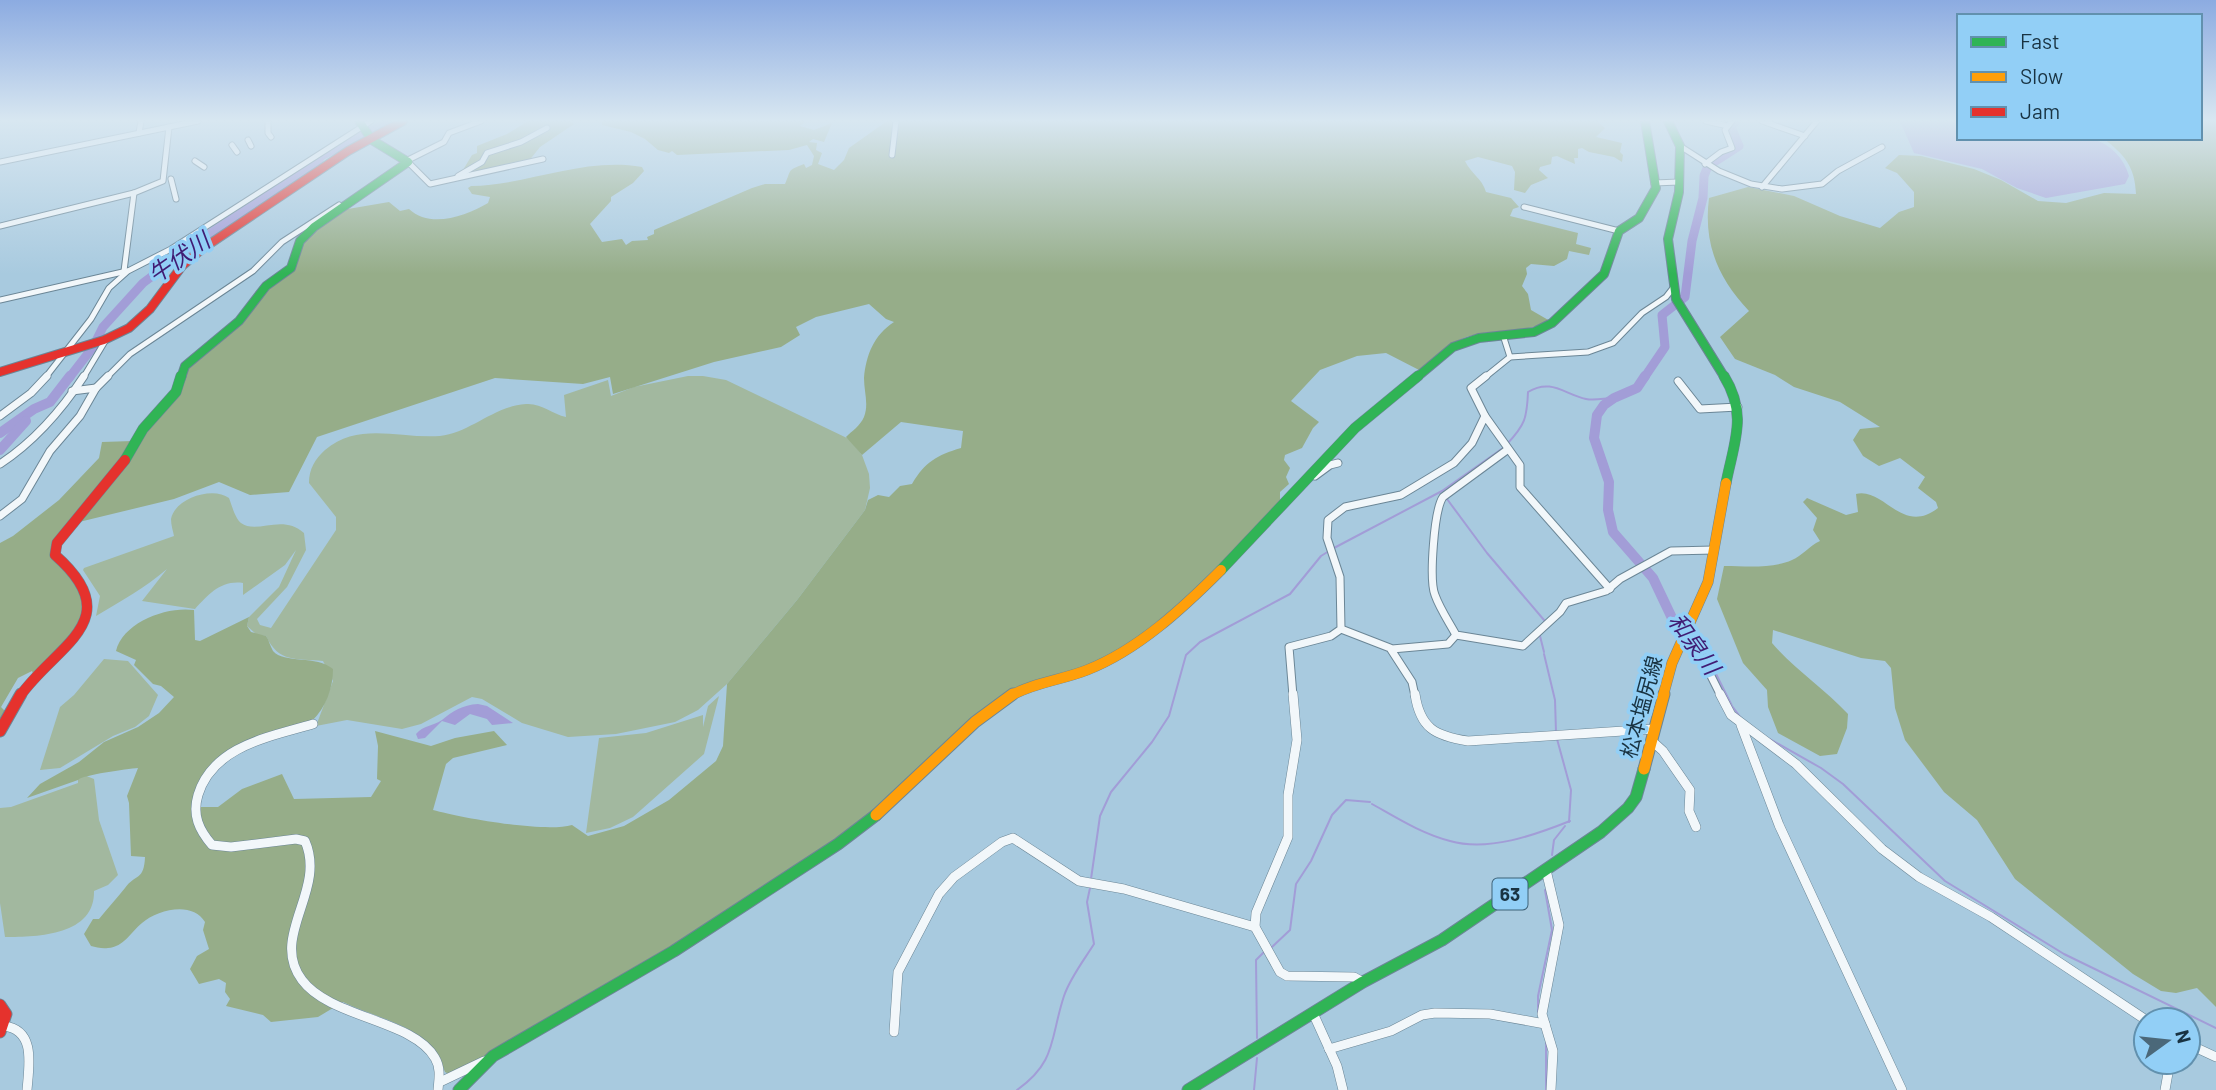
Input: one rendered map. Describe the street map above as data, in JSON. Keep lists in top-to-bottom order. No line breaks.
{"streets":{"street":["松本塩尻線","63"]},"water":["牛伏川","和泉川"],"legend":["Fast","Slow","Jam"],"north":"right"}
